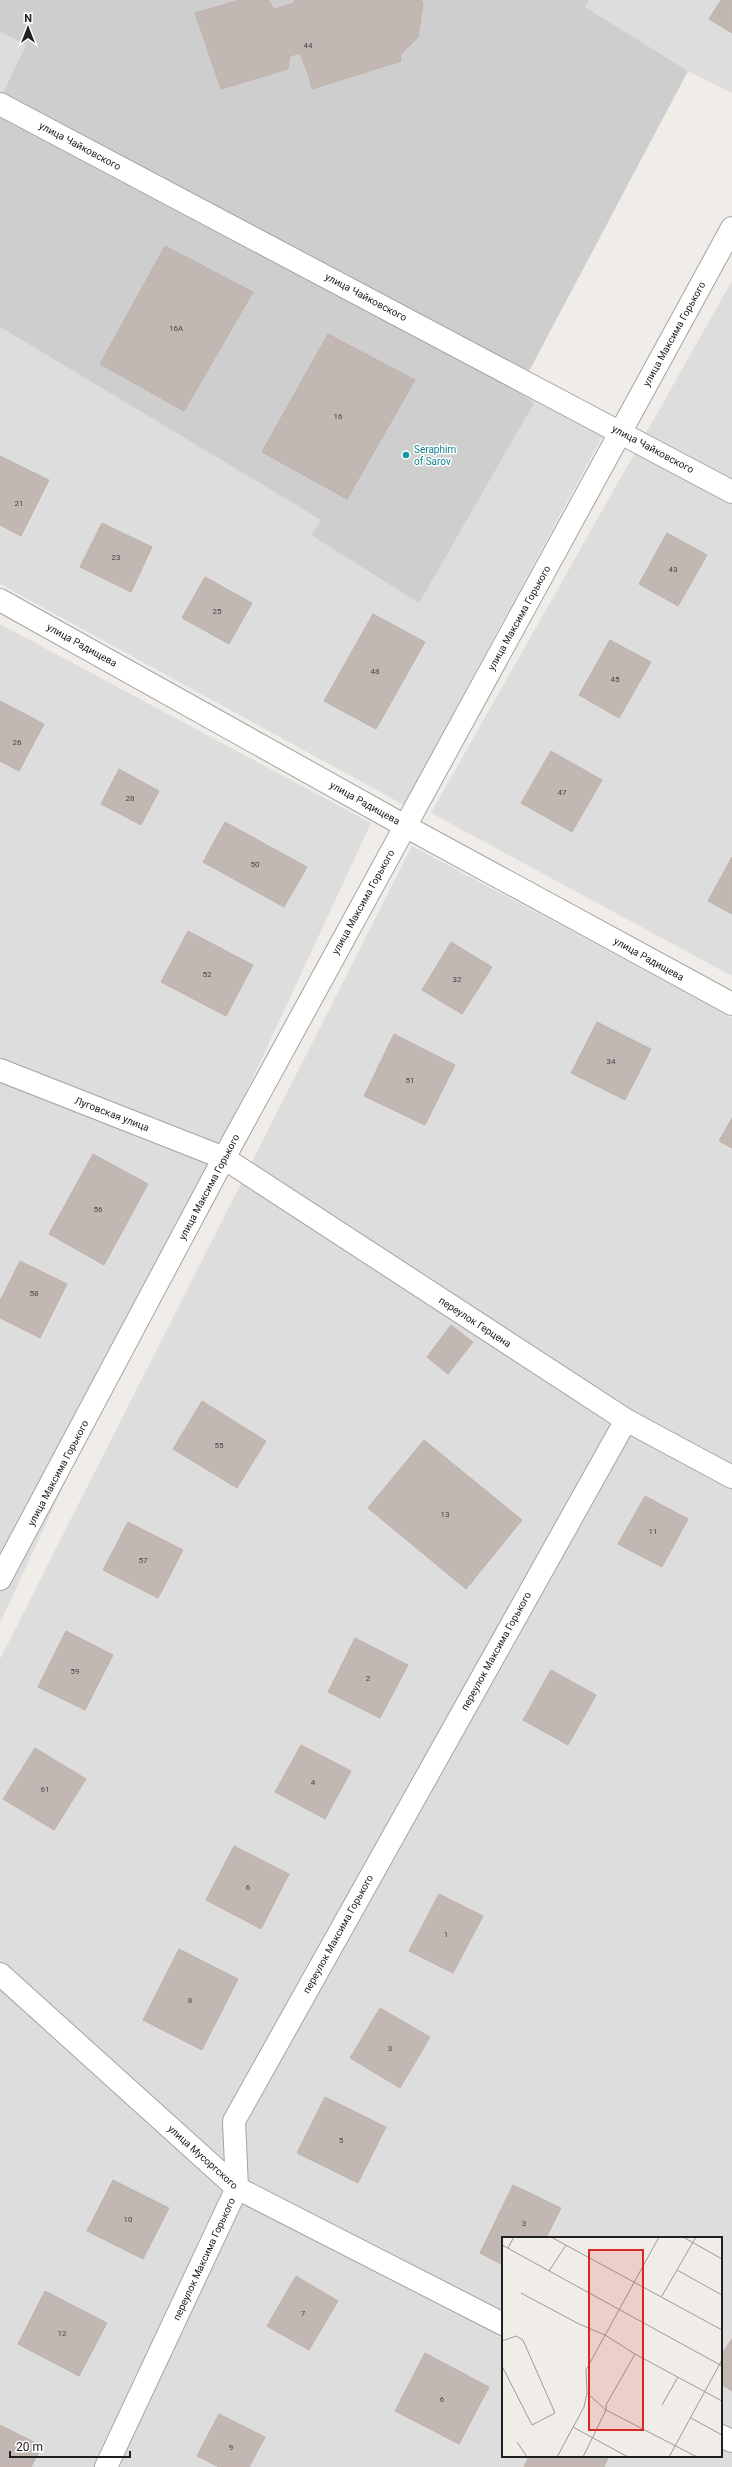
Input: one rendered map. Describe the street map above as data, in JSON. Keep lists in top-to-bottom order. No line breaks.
{"streets":{"street":["улица Чайковского","улица Максима Горького","улица Радищева","Луговская улица","переулок Герцена","переулок Максима Горького","улица Мусоргского"]},"crossings":[["улица Чайковского","улица Максима Горького"],["улица Максима Горького","улица Радищева"],["улица Максима Горького","Луговская улица"],["улица Максима Горького","переулок Герцена"],["Луговская улица","переулок Герцена"],["переулок Герцена","переулок Максима Горького"],["переулок Максима Горького","улица Мусоргского"]],"places":["Seraphim of Sarov"],"house_numbers":["44","16А","16","21","23","43","25","48","45","26","47","28","50","52","32","34","51","56","58","55","13","11","57","59","2","4","61","6","1","8","3","5","10","3","7","12","6","9"],"scale_bar":"20 m","north":"top"}
